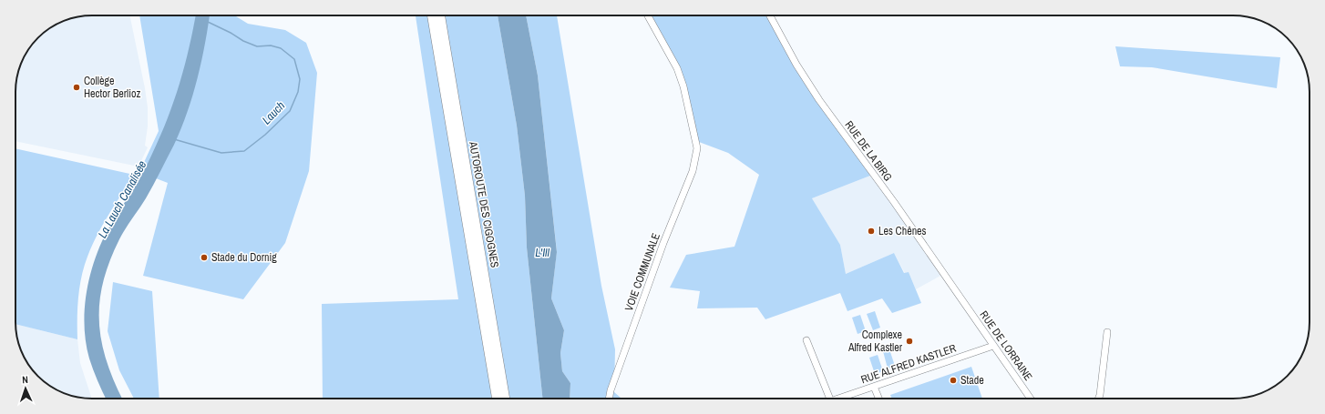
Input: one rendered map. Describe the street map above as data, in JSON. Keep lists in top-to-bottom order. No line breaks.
{"streets":{"highway":["AUTOROUTE DES CIGOGNES"],"street":["RUE DE LA BIRG","VOIE COMMUNALE","RUE DE LORRAINE","RUE ALFRED KASTLER"]},"crossings":[["RUE DE LA BIRG","RUE DE LORRAINE"],["RUE DE LORRAINE","RUE ALFRED KASTLER"]],"water":["Lauch","La Lauch Canalisée","L'Ill"],"places":["Collège Hector Berlioz","Les Chênes","Stade du Dornig","Complexe Alfred Kastler","Stade"],"north":"top"}
